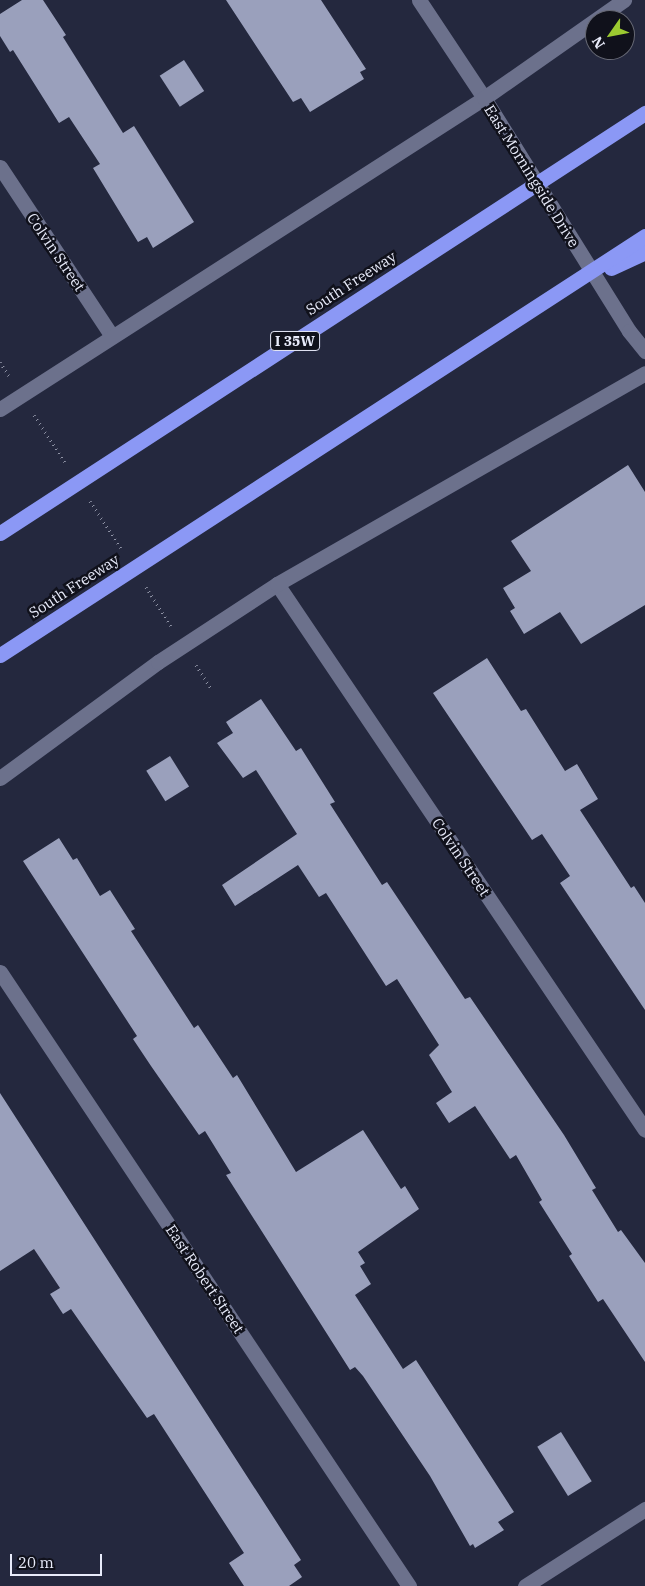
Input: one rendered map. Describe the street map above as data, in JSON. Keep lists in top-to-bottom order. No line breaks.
{"streets":{"highway":["South Freeway","I 35W"],"street":["East Morningside Drive","Colvin Street","East Robert Street"]},"scale_bar":"20 m","north":"bottom left"}
